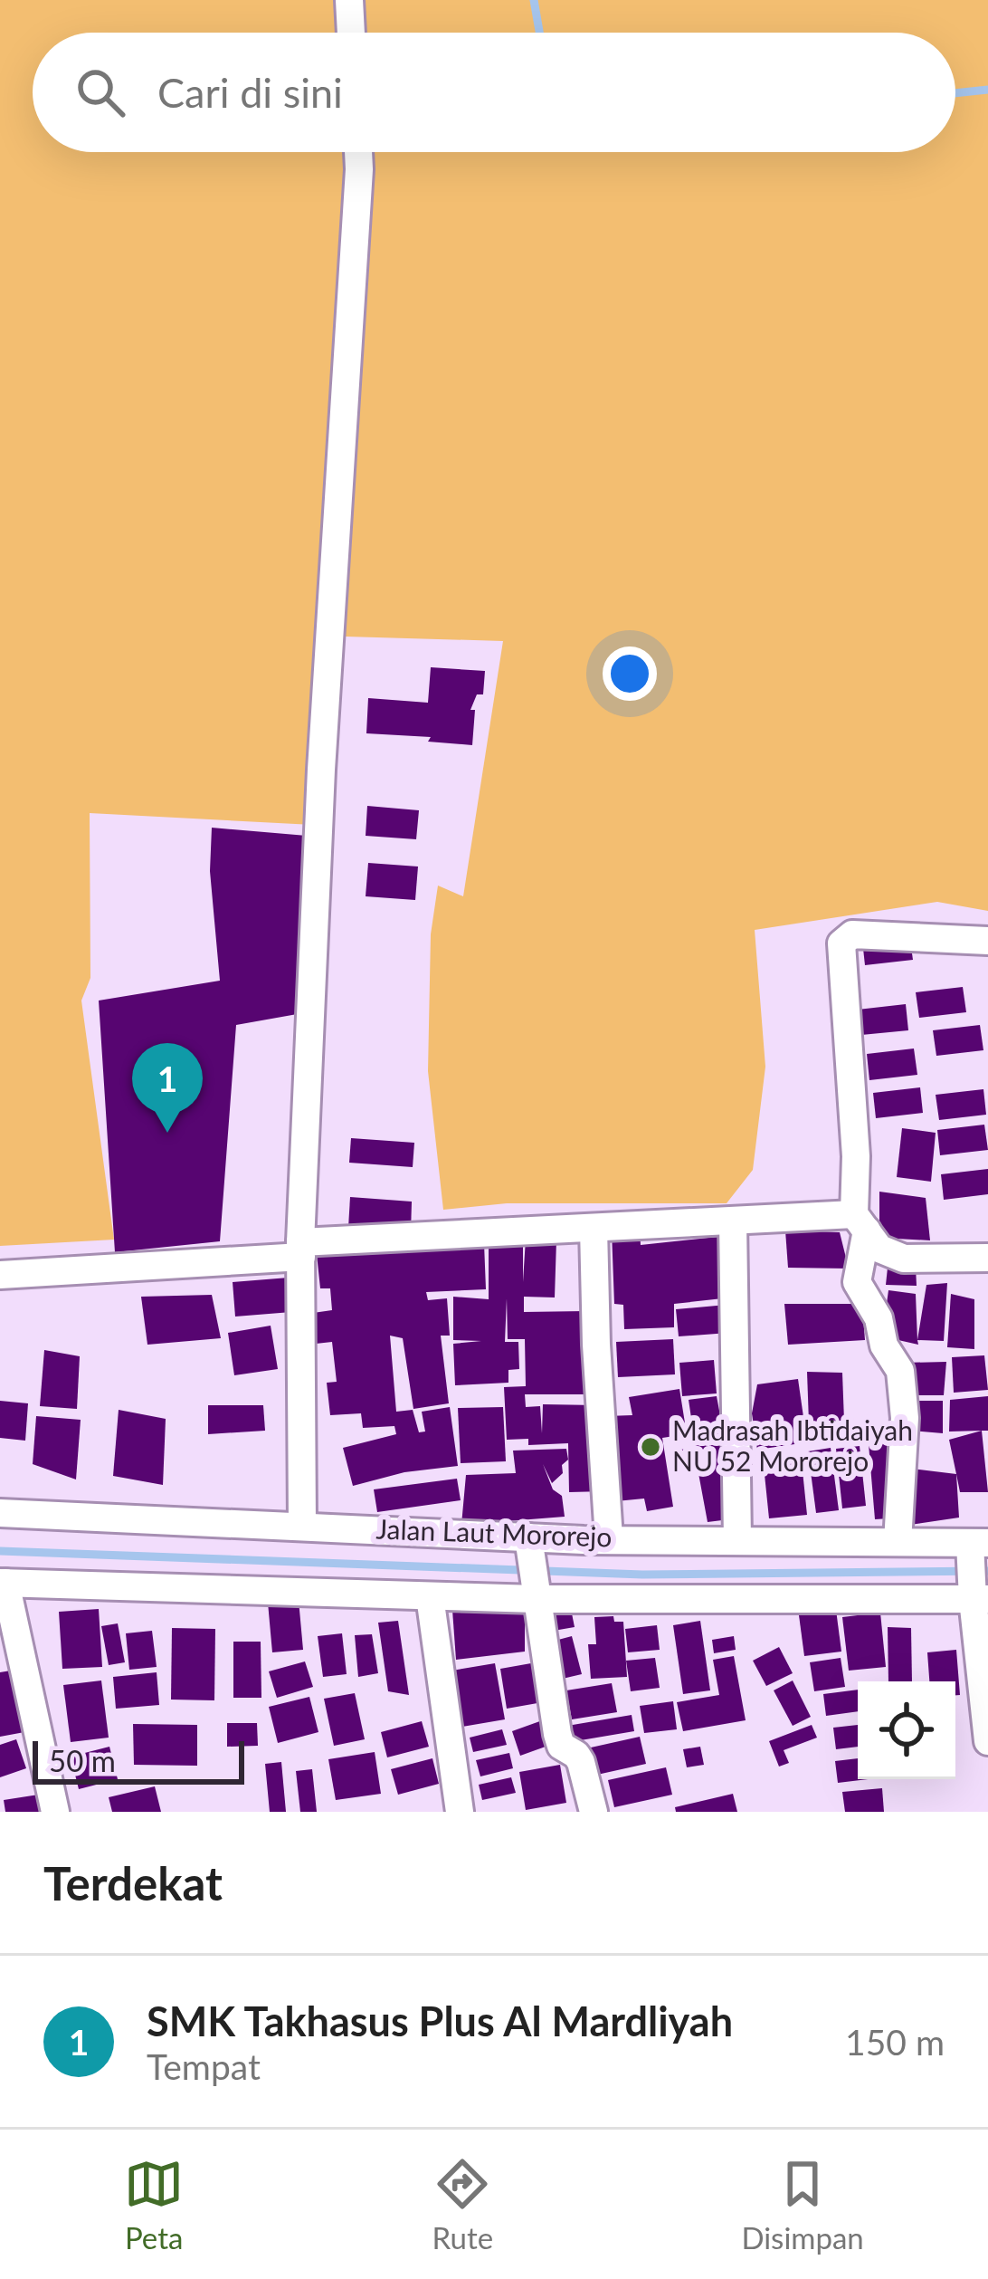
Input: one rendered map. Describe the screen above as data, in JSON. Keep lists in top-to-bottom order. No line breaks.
{"streets":{"street":["Jalan Laut Mororejo"]},"places":["Madrasah Ibtidaiyah NU 52 Mororejo"],"scale_bar":"50 m","page":{"search":"Cari di sini","pins":"1","scale":"50 m","heading":"Terdekat","list":[{"mark":"1","name":"SMK Takhasus Plus Al Mardliyah","note":"Tempat","value":"150 m"}],"nav":["Peta","Rute","Disimpan"]}}
